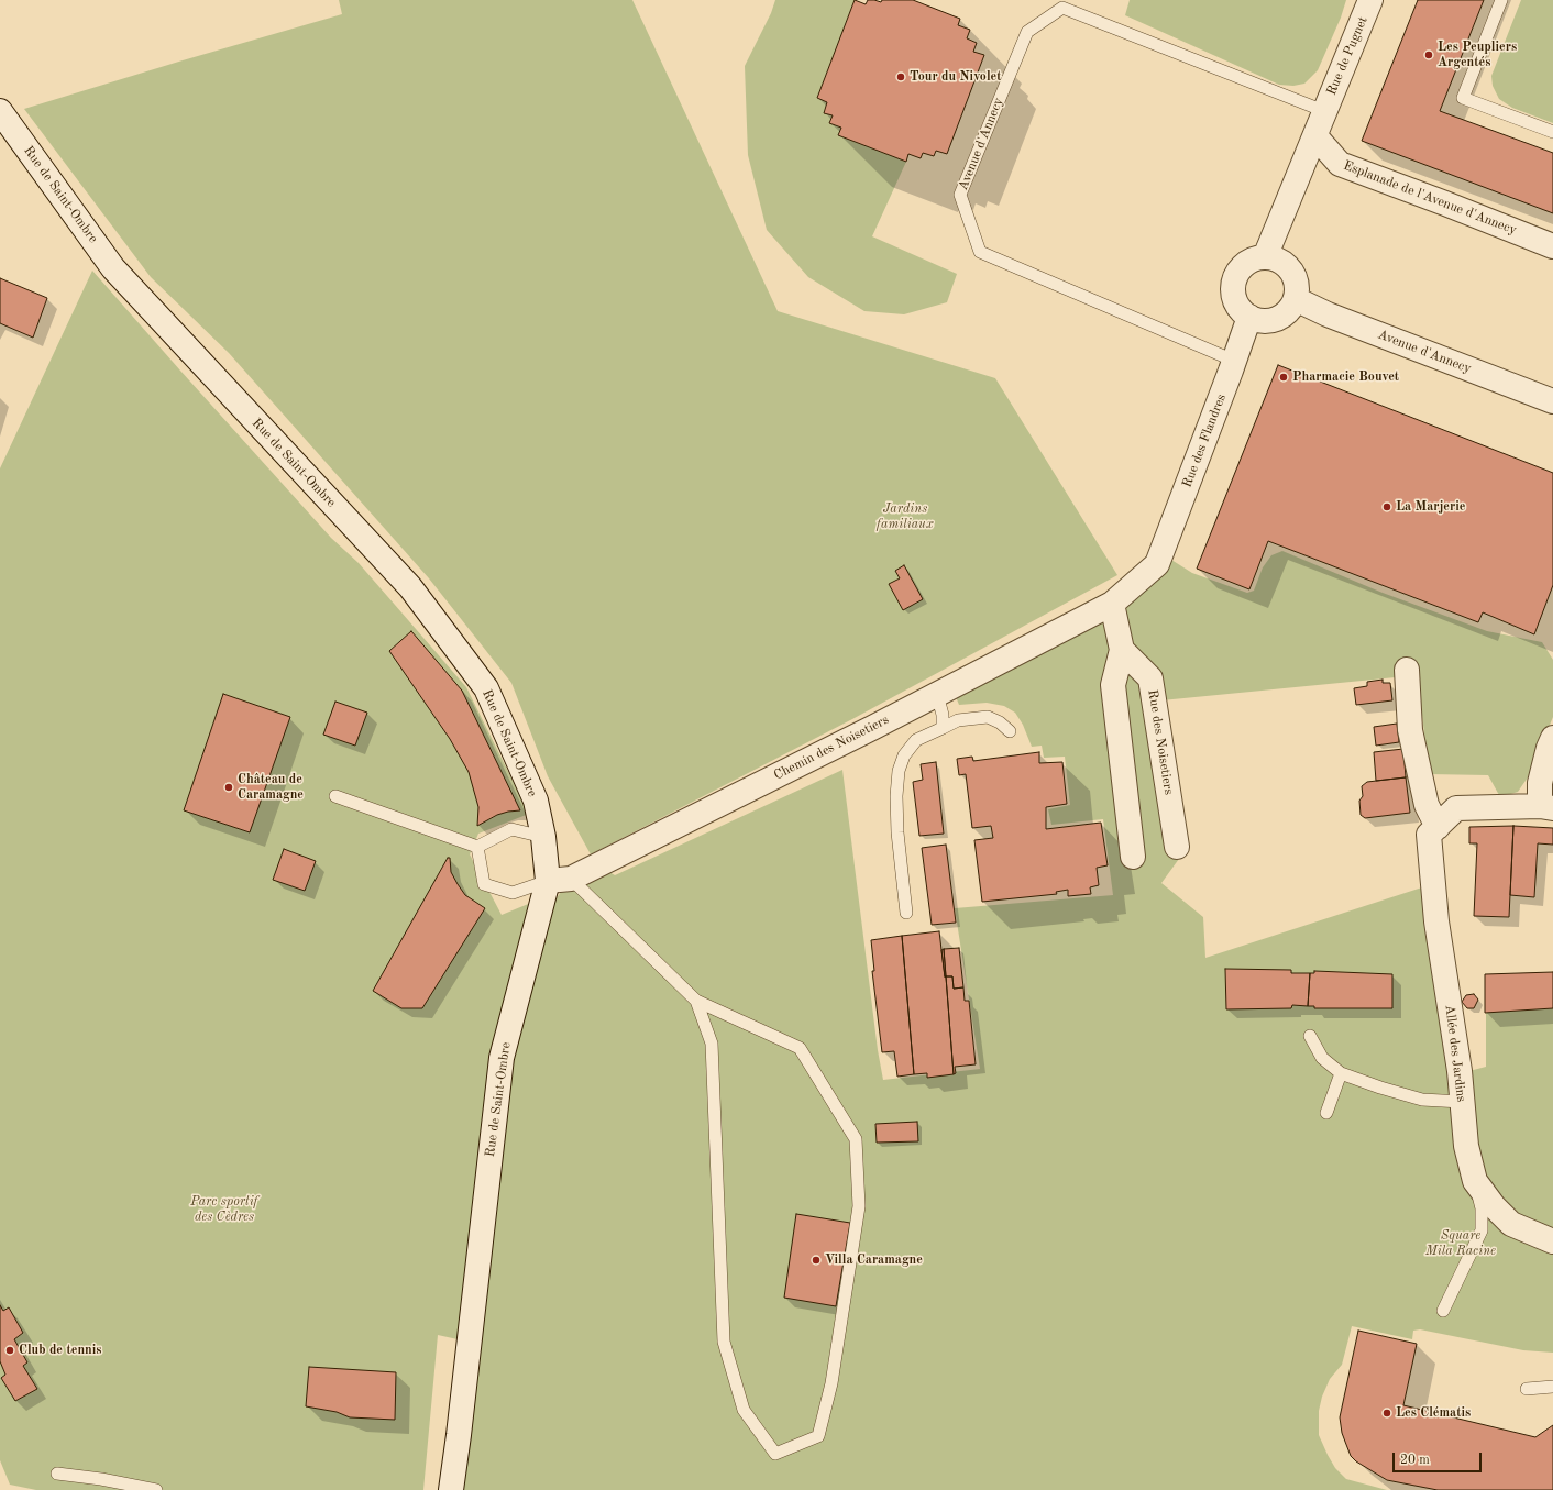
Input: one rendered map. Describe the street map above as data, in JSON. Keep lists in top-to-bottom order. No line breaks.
{"streets":{"street":["Rue de Pugnet","Avenue d'Annecy","Rue de Saint-Ombre","Esplanade de l'Avenue d'Annecy","Rue des Flandres","Rue des Noisetiers","Chemin des Noisetiers","Allée des Jardins"]},"crossings":[["Avenue d'Annecy","Rue des Flandres"],["Rue de Saint-Ombre","Chemin des Noisetiers"],["Rue des Flandres","Chemin des Noisetiers"]],"parks":["Jardins familiaux","Parc sportif des Cèdres","Square Mila Racine"],"places":["Les Peupliers Argentés","Tour du Nivolet","Pharmacie Bouvet","La Marjerie","Château de Caramagne","Villa Caramagne","Club de tennis","Les Clématis"],"scale_bar":"20 m"}
